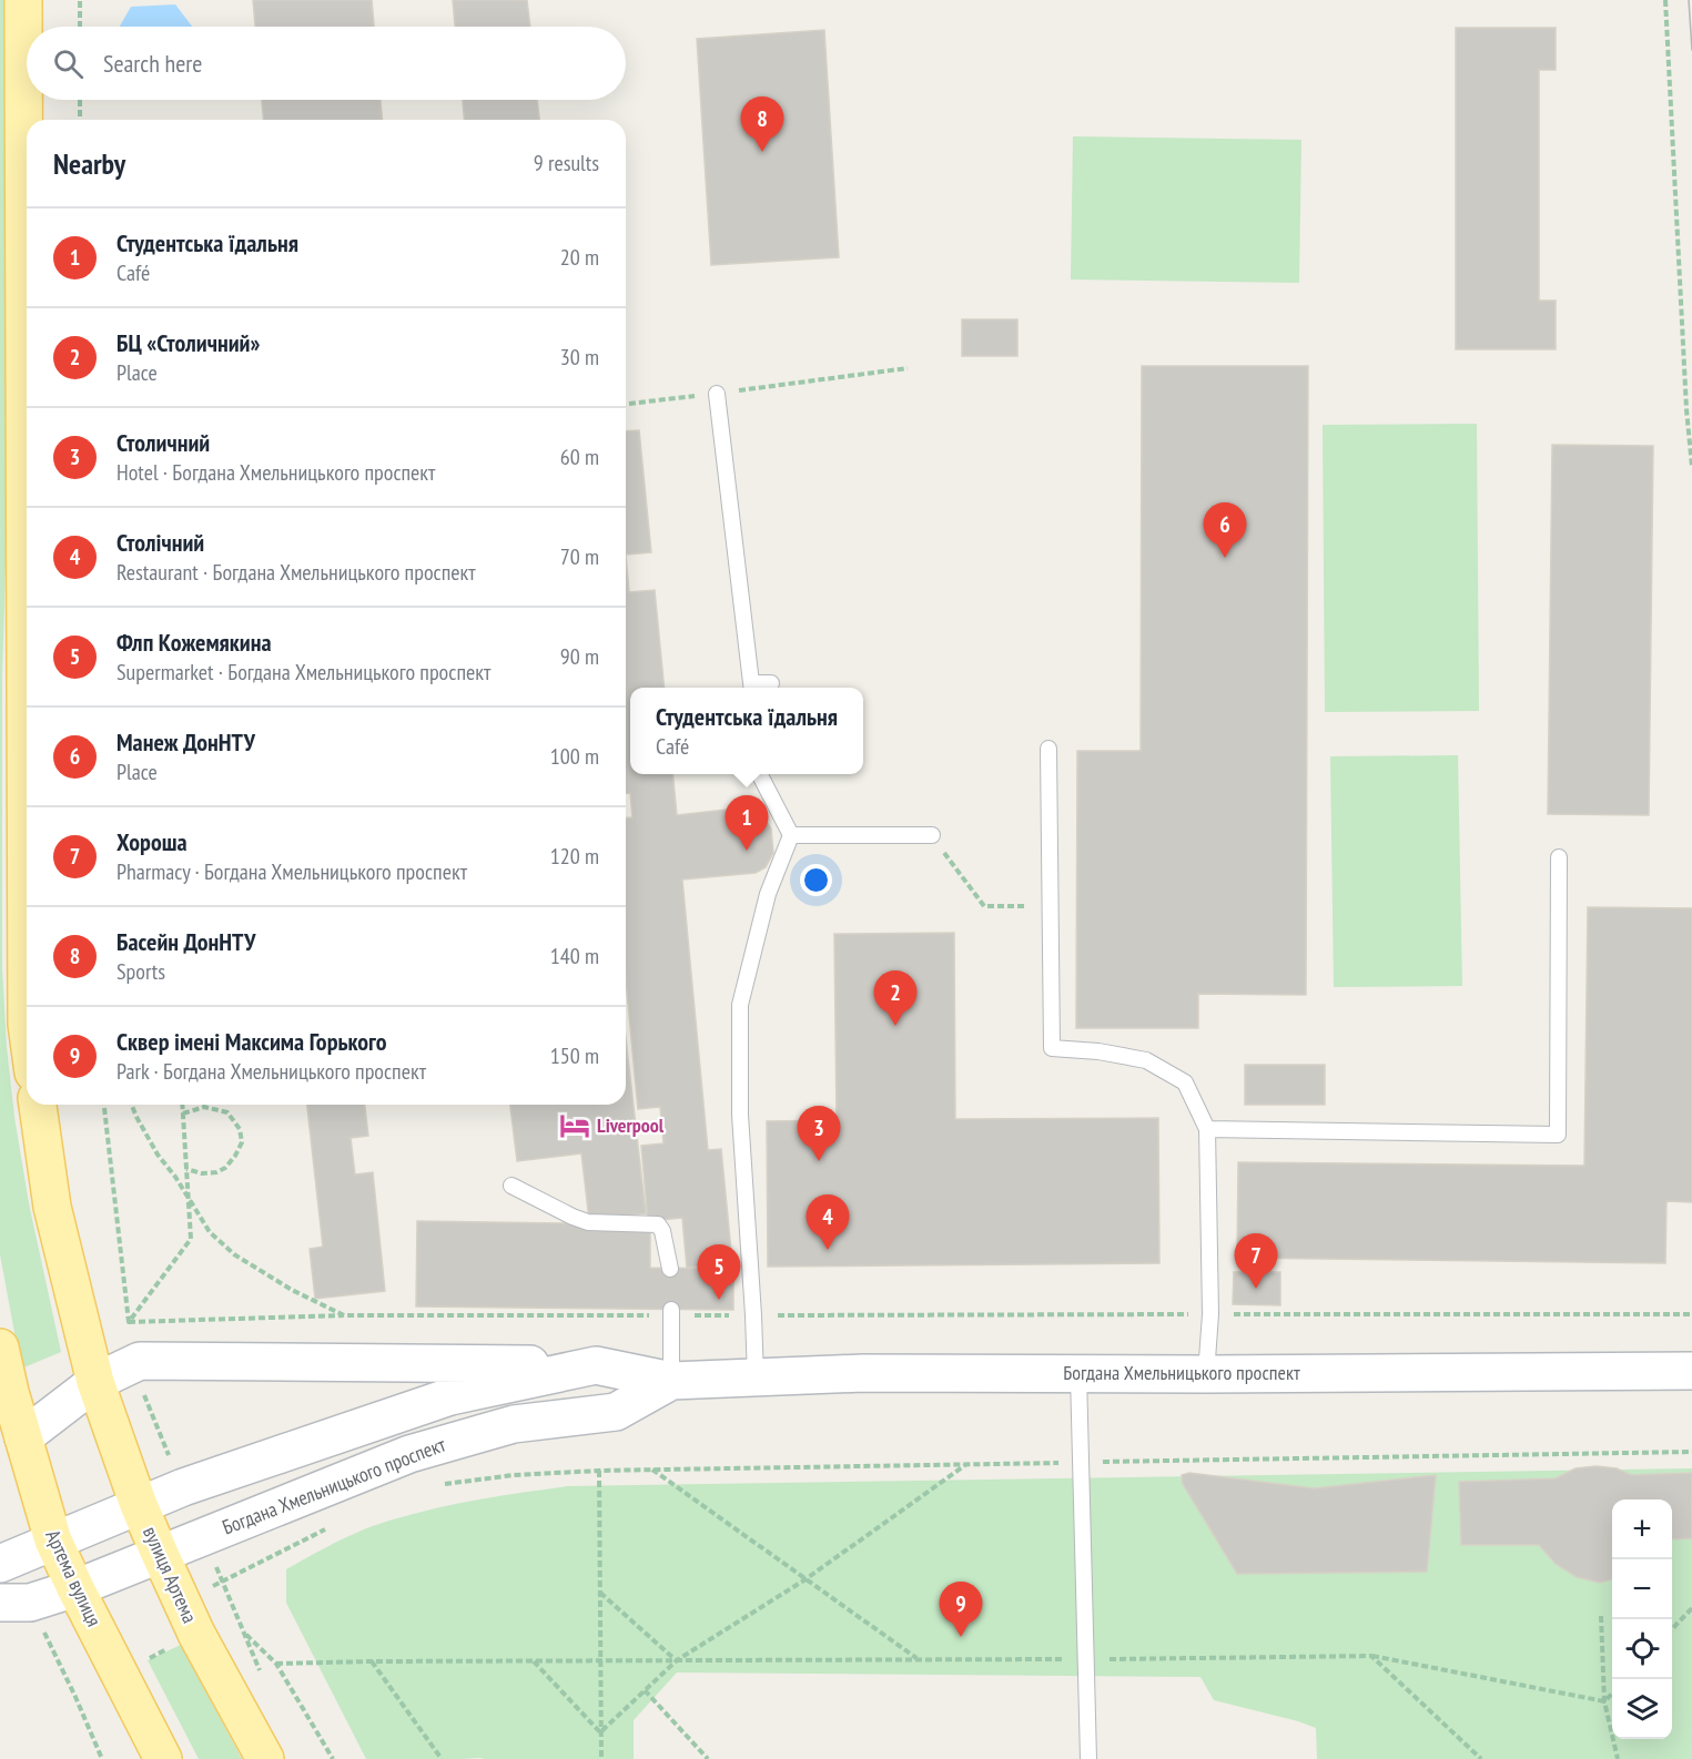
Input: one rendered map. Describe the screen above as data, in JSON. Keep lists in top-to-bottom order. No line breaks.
{"streets":{"main road":["Богдана Хмельницького проспект","вулиця Артема","Артема вулиця"]},"crossings":[["Богдана Хмельницького проспект","вулиця Артема"],["Богдана Хмельницького проспект","Артема вулиця"]],"places":{"hotel":["Liverpool"]},"page":{"search":"Search here","pins":["8","6","1","2","3","4","7","5","9"],"heading":["Nearby","9 results"],"list":[{"mark":"1","name":"Студентська їдальня","note":"Café","value":"20 m"},{"mark":"2","name":"БЦ «Столичний»","note":"Place","value":"30 m"},{"mark":"3","name":"Столичний","note":"Hotel · Богдана Хмельницького проспект","value":"60 m"},{"mark":"4","name":"Столічний","note":"Restaurant · Богдана Хмельницького проспект","value":"70 m"},{"mark":"5","name":"Флп Кожемякина","note":"Supermarket · Богдана Хмельницького проспект","value":"90 m"},{"mark":"6","name":"Манеж ДонНТУ","note":"Place","value":"100 m"},{"mark":"7","name":"Хороша","note":"Pharmacy · Богдана Хмельницького проспект","value":"120 m"},{"mark":"8","name":"Басейн ДонНТУ","note":"Sports","value":"140 m"},{"mark":"9","name":"Сквер імені Максима Горького","note":"Park · Богдана Хмельницького проспект","value":"150 m"}],"popup":["Студентська їдальня","Café"],"map_buttons":["+","−"]}}
